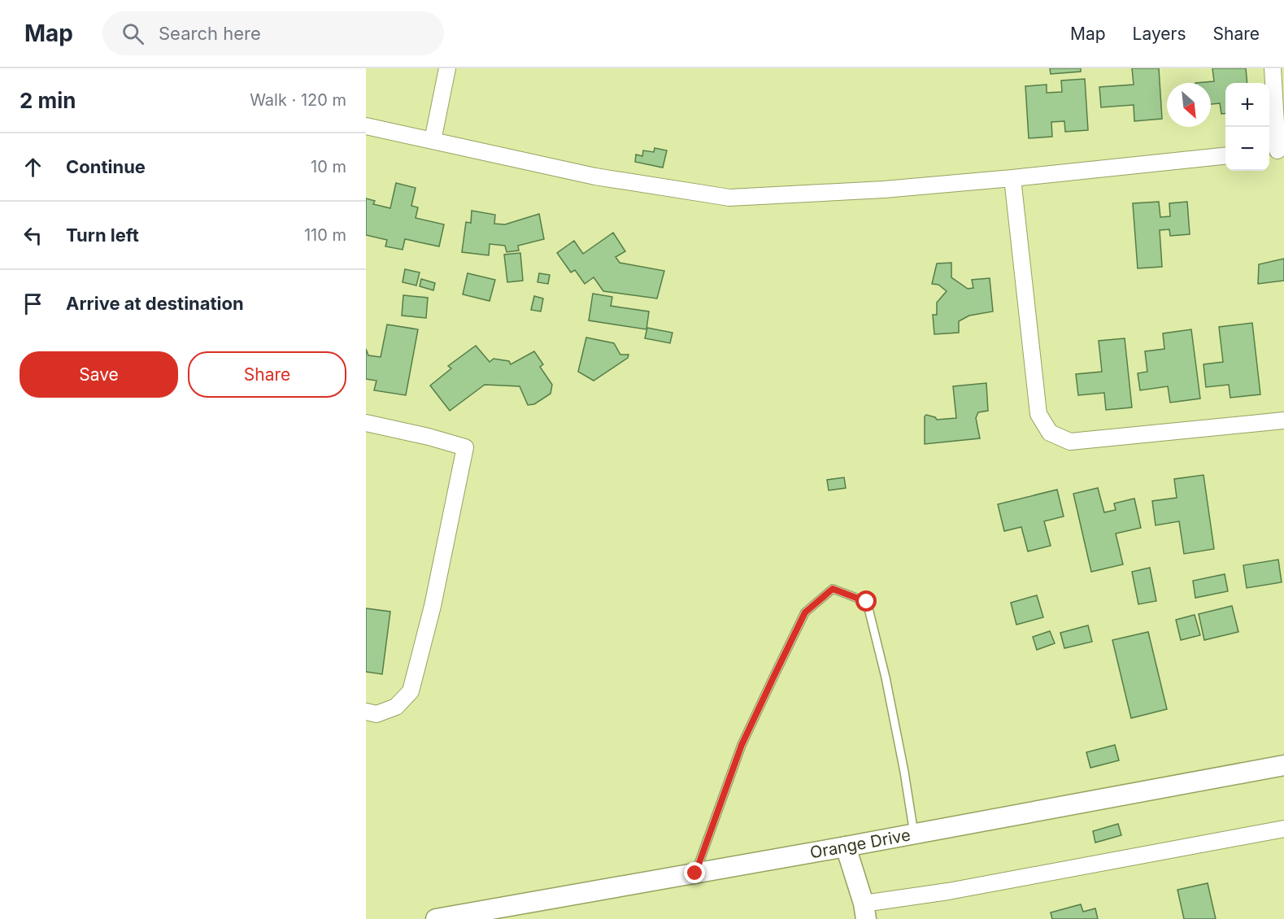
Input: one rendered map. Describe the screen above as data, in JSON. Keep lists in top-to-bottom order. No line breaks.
{"streets":{"street":["Orange Drive"]},"north":"bottom right","page":{"header":"Map","search":"Search here","nav":["Map","Layers","Share"],"heading":["2 min","Walk · 120 m"],"map_buttons":["+","−"],"list":[["Continue","10 m"],["Turn left","110 m"],"Arrive at destination"],"buttons":["Save","Share"]}}
